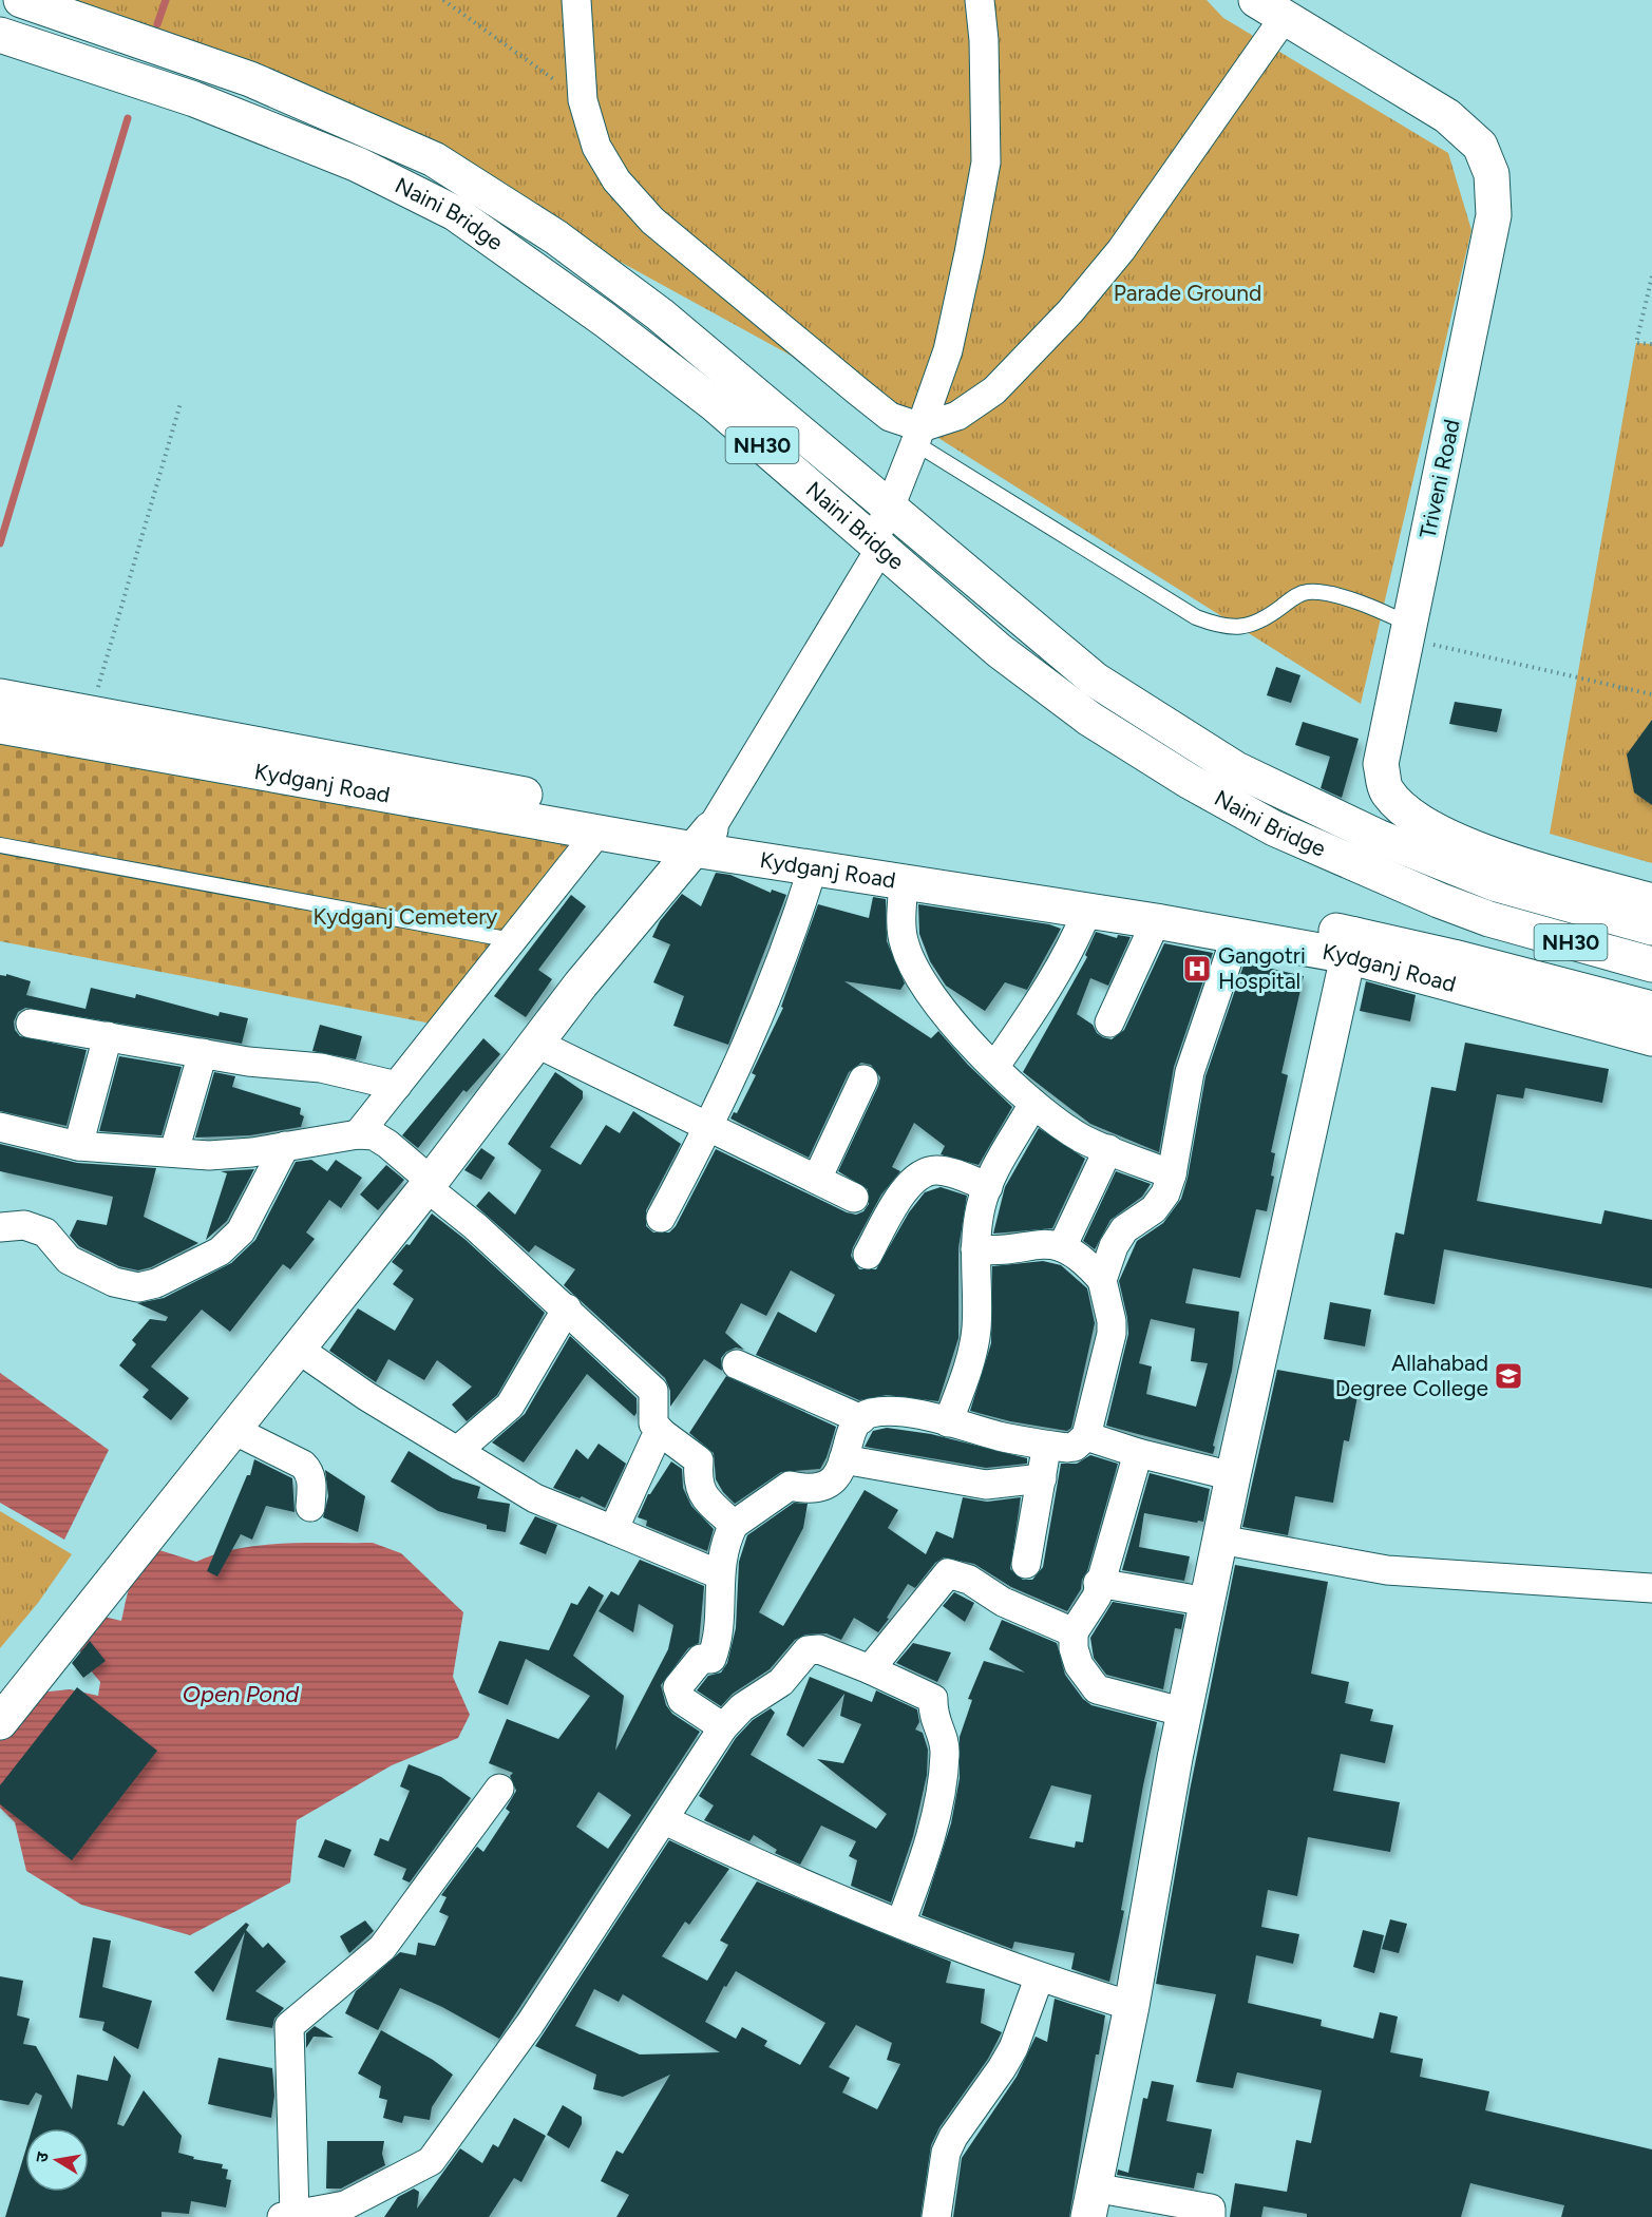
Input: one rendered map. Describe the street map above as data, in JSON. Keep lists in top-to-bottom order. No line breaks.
{"streets":{"main road":["Naini Bridge","NH30","Triveni Road","Kydganj Road"]},"water":["Open Pond"],"parks":["Parade Ground","Kydganj Cemetery"],"places":{"hospital":["Gangotri Hospital"],"school or university":["Allahabad Degree College"]},"north":"left"}
